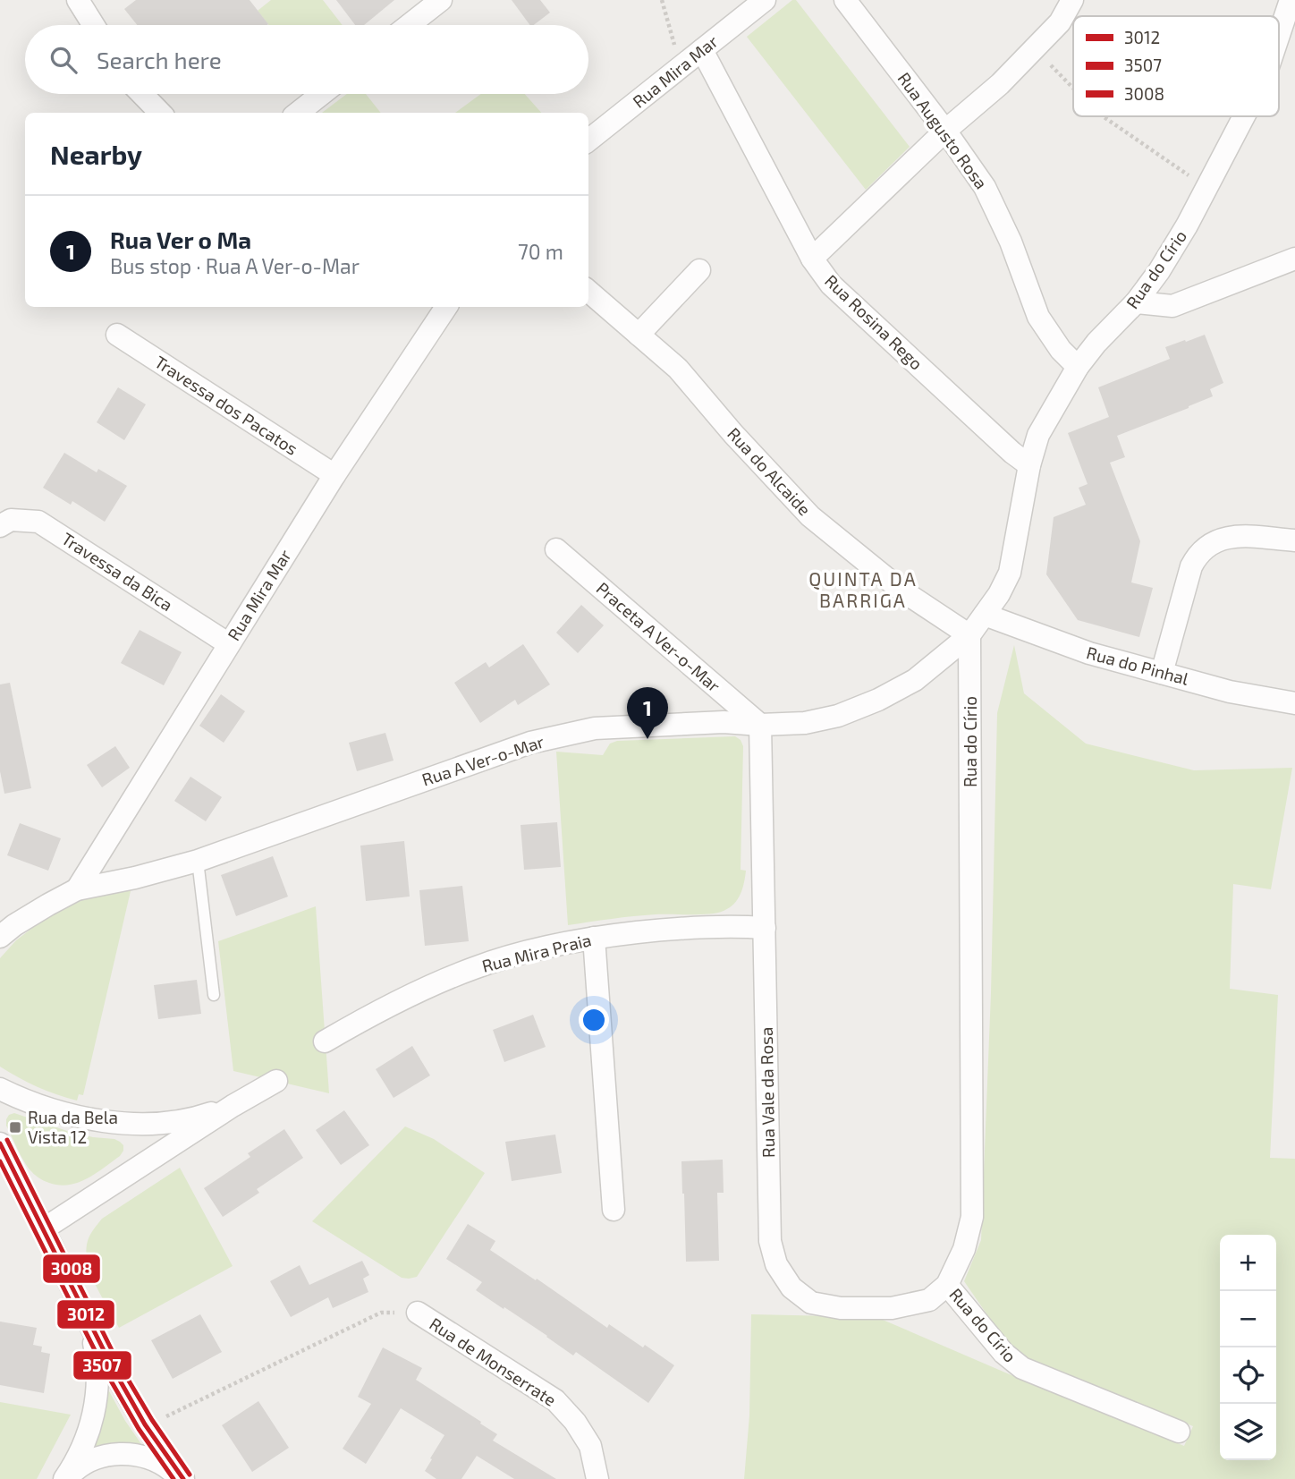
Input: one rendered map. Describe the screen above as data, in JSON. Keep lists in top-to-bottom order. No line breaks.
{"streets":{"street":["Rua Mira Mar","Rua Augusto Rosa","Rua do Círio","Rua Rosina Rego","Travessa dos Pacatos","Rua do Alcaide","Travessa da Bica","Praceta A Ver-o-Mar","Rua do Pinhal","Rua A Ver-o-Mar","Rua Mira Praia","Rua Vale da Rosa","Rua de Monserrate"]},"crossings":[["Rua Mira Mar","Rua Rosina Rego"],["Rua Mira Mar","Travessa dos Pacatos"],["Rua Mira Mar","Travessa da Bica"],["Rua Mira Mar","Rua A Ver-o-Mar"],["Rua Augusto Rosa","Rua do Círio"],["Rua do Círio","Rua Rosina Rego"],["Rua do Círio","Rua do Alcaide"],["Rua do Círio","Rua do Pinhal"],["Rua do Círio","Rua A Ver-o-Mar"],["Rua do Círio","Rua Vale da Rosa"],["Rua do Alcaide","Rua A Ver-o-Mar"],["Praceta A Ver-o-Mar","Rua A Ver-o-Mar"],["Praceta A Ver-o-Mar","Rua Vale da Rosa"],["Rua A Ver-o-Mar","Rua Vale da Rosa"],["Rua Mira Praia","Rua Vale da Rosa"]],"districts":["QUINTA DA BARRIGA"],"places":{"transit":["Rua da Bela Vista 12"]},"lines":["transit line 3008","transit line 3012","transit line 3507"],"legend":["3012","3507","3008"],"page":{"search":"Search here","heading":"Nearby","list":[{"mark":"1","name":"Rua Ver o Ma","note":"Bus stop · Rua A Ver-o-Mar","value":"70 m"}],"pins":"1","map_buttons":["+","−"]}}
